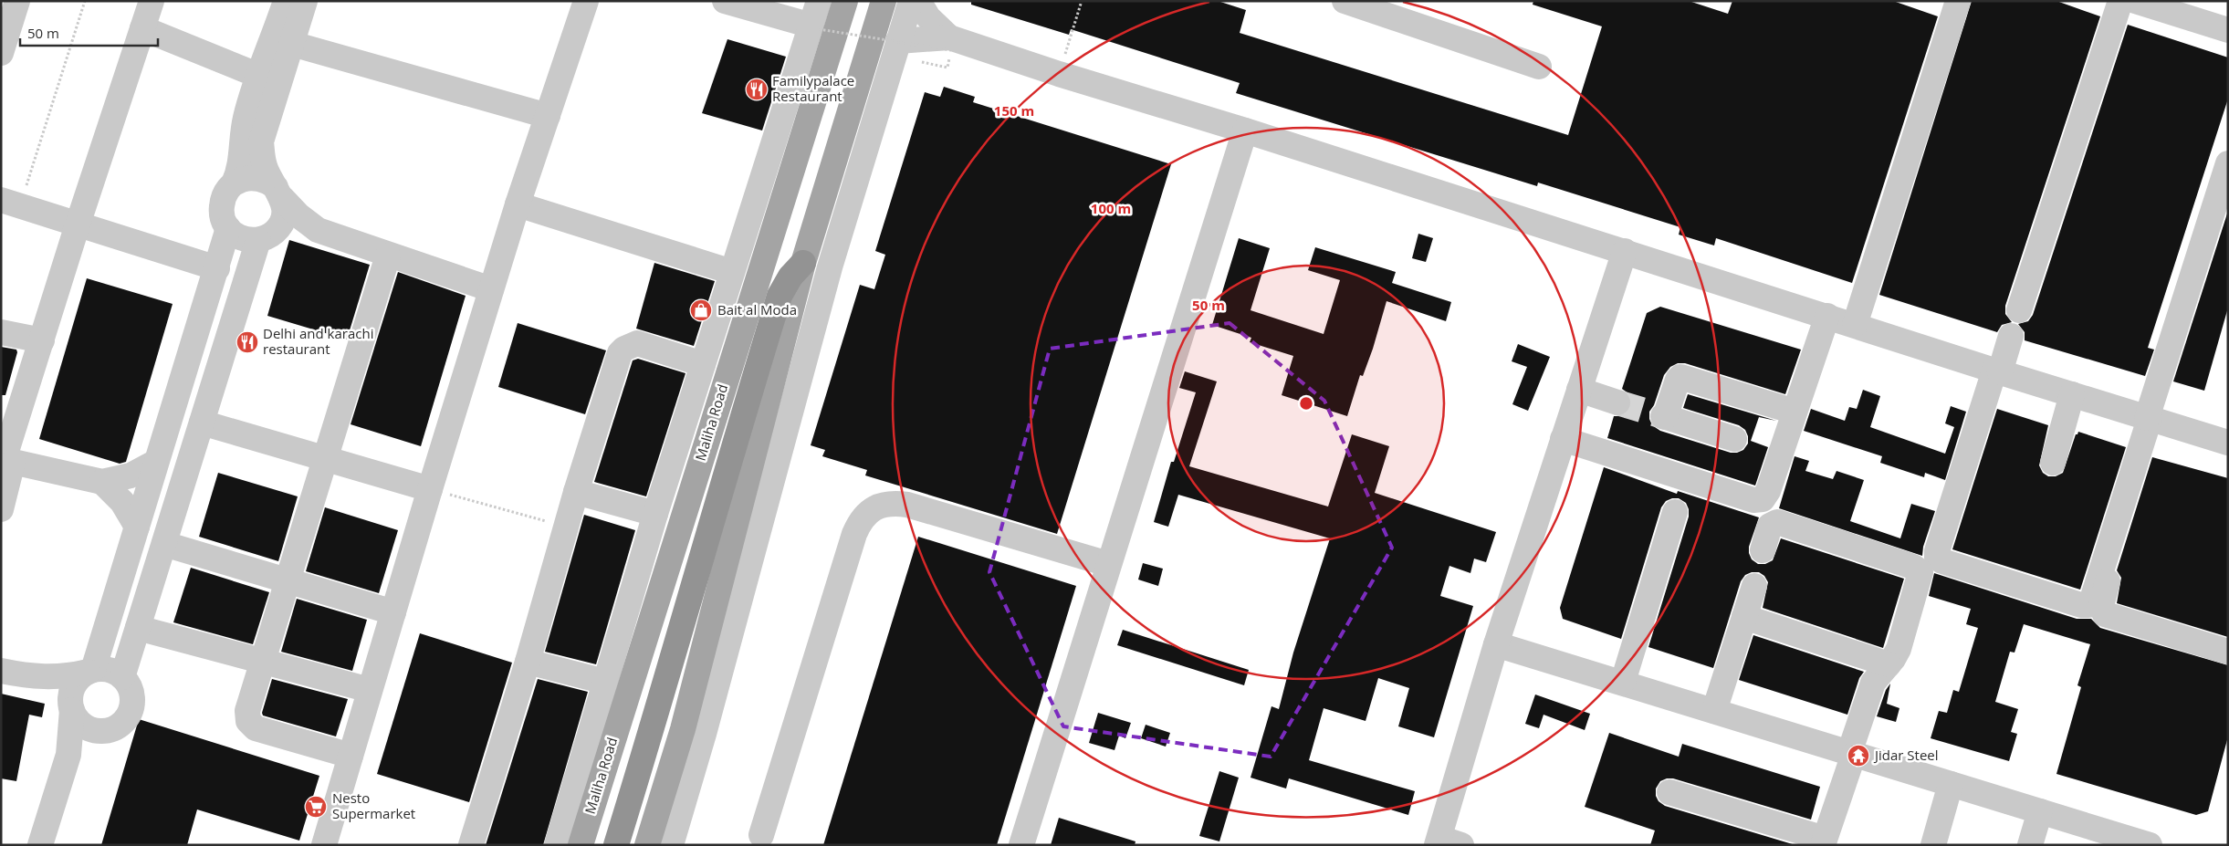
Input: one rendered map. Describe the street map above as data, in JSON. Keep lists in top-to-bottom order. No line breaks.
{"streets":{"main road":["Maliha Road"]},"places":{"restaurant":["Familypalace Restaurant","Delhi and karachi restaurant"],"shop":["Bait al Moda"],"temple":["Jidar Steel"],"supermarket":["Nesto Supermarket"]},"scale_bar":"50 m","rings":["150 m","100 m","50 m"]}
